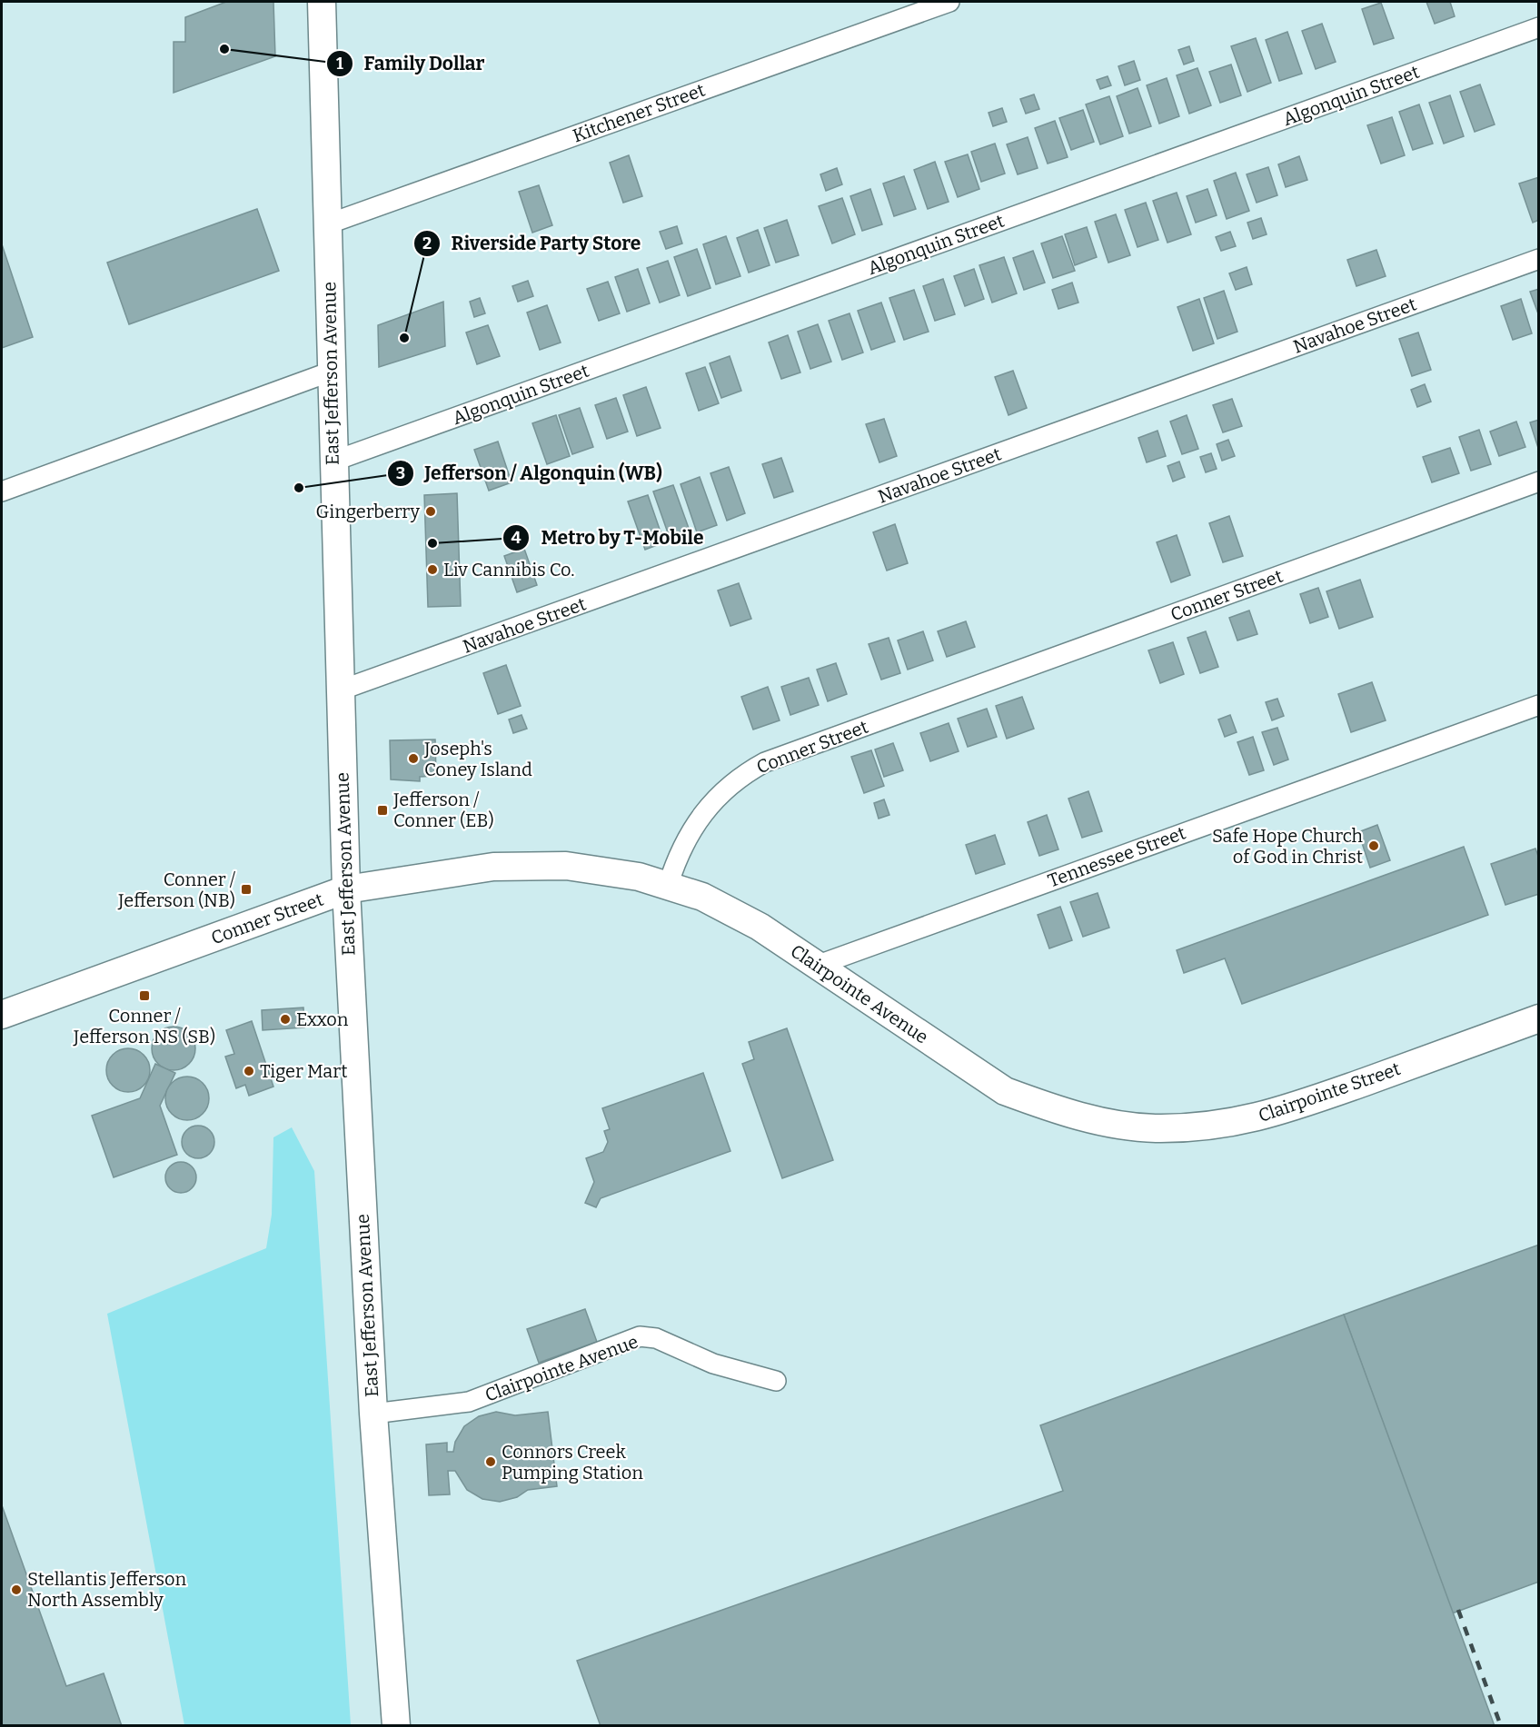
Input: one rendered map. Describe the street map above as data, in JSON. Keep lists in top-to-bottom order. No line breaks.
{"streets":{"main road":["East Jefferson Avenue","Conner Street","Clairpointe Avenue","Clairpointe Street"],"street":["Algonquin Street","Kitchener Street","Navahoe Street","Tennessee Street"]},"crossings":[["Algonquin Street","East Jefferson Avenue"],["Kitchener Street","East Jefferson Avenue"],["Navahoe Street","East Jefferson Avenue"],["East Jefferson Avenue","Conner Street"],["East Jefferson Avenue","Clairpointe Avenue"],["Conner Street","Clairpointe Avenue"],["Tennessee Street","Clairpointe Avenue"],["Clairpointe Avenue","Clairpointe Street"]],"places":{"other":["Family Dollar","Riverside Party Store","Jefferson / Algonquin (WB)","Gingerberry","Metro by T-Mobile","Liv Cannibis Co.","Joseph's Coney Island","Safe Hope Church of God in Christ","Exxon","Tiger Mart","Connors Creek Pumping Station","Stellantis Jefferson North Assembly"],"transit":["Jefferson / Conner (EB)","Conner / Jefferson (NB)","Conner / Jefferson NS (SB)"]}}
